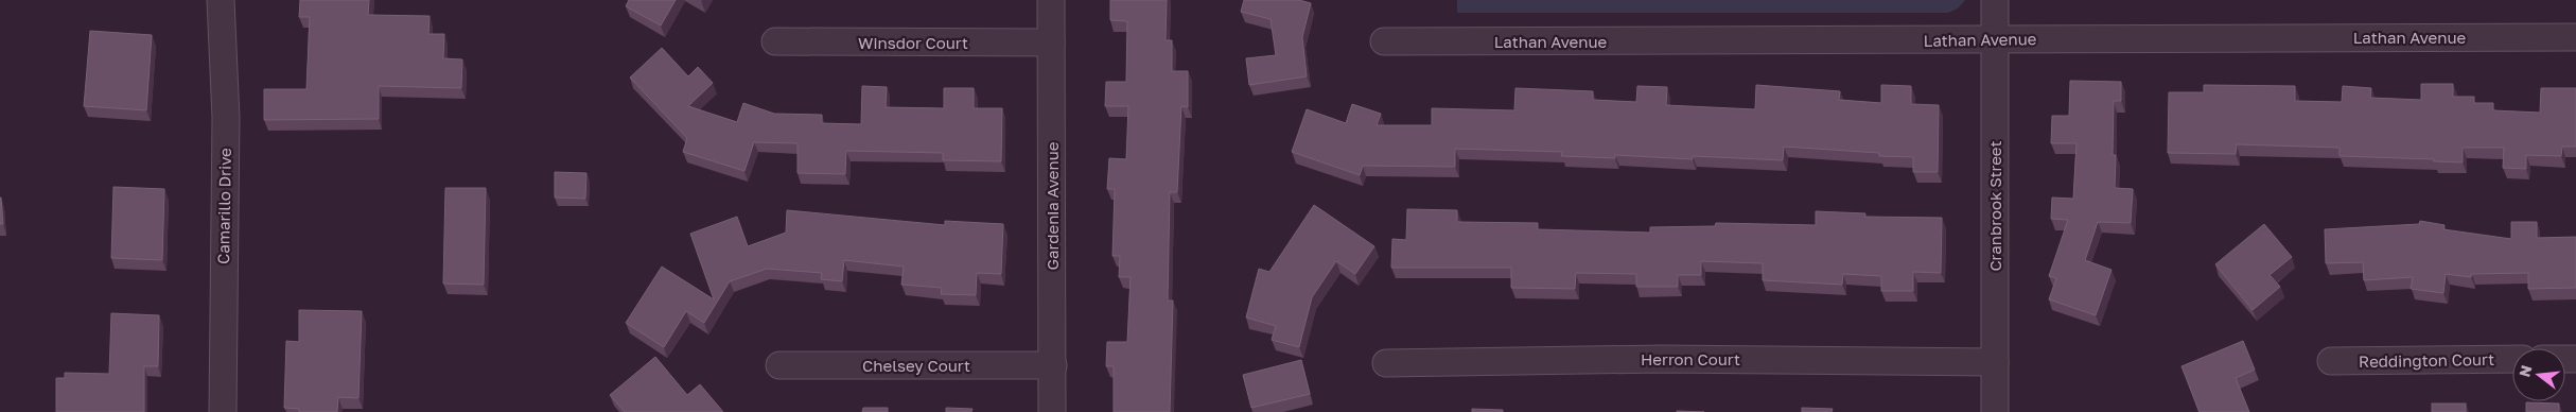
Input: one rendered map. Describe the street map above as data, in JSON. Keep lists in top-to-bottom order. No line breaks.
{"streets":{"street":["Lathan Avenue","Winsdor Court","Camarillo Drive","Gardenia Avenue","Cranbrook Street","Herron Court","Reddington Court","Chelsey Court"]},"crossings":[["Lathan Avenue","Cranbrook Street"],["Winsdor Court","Gardenia Avenue"],["Gardenia Avenue","Chelsey Court"],["Cranbrook Street","Herron Court"]],"north":"left"}
